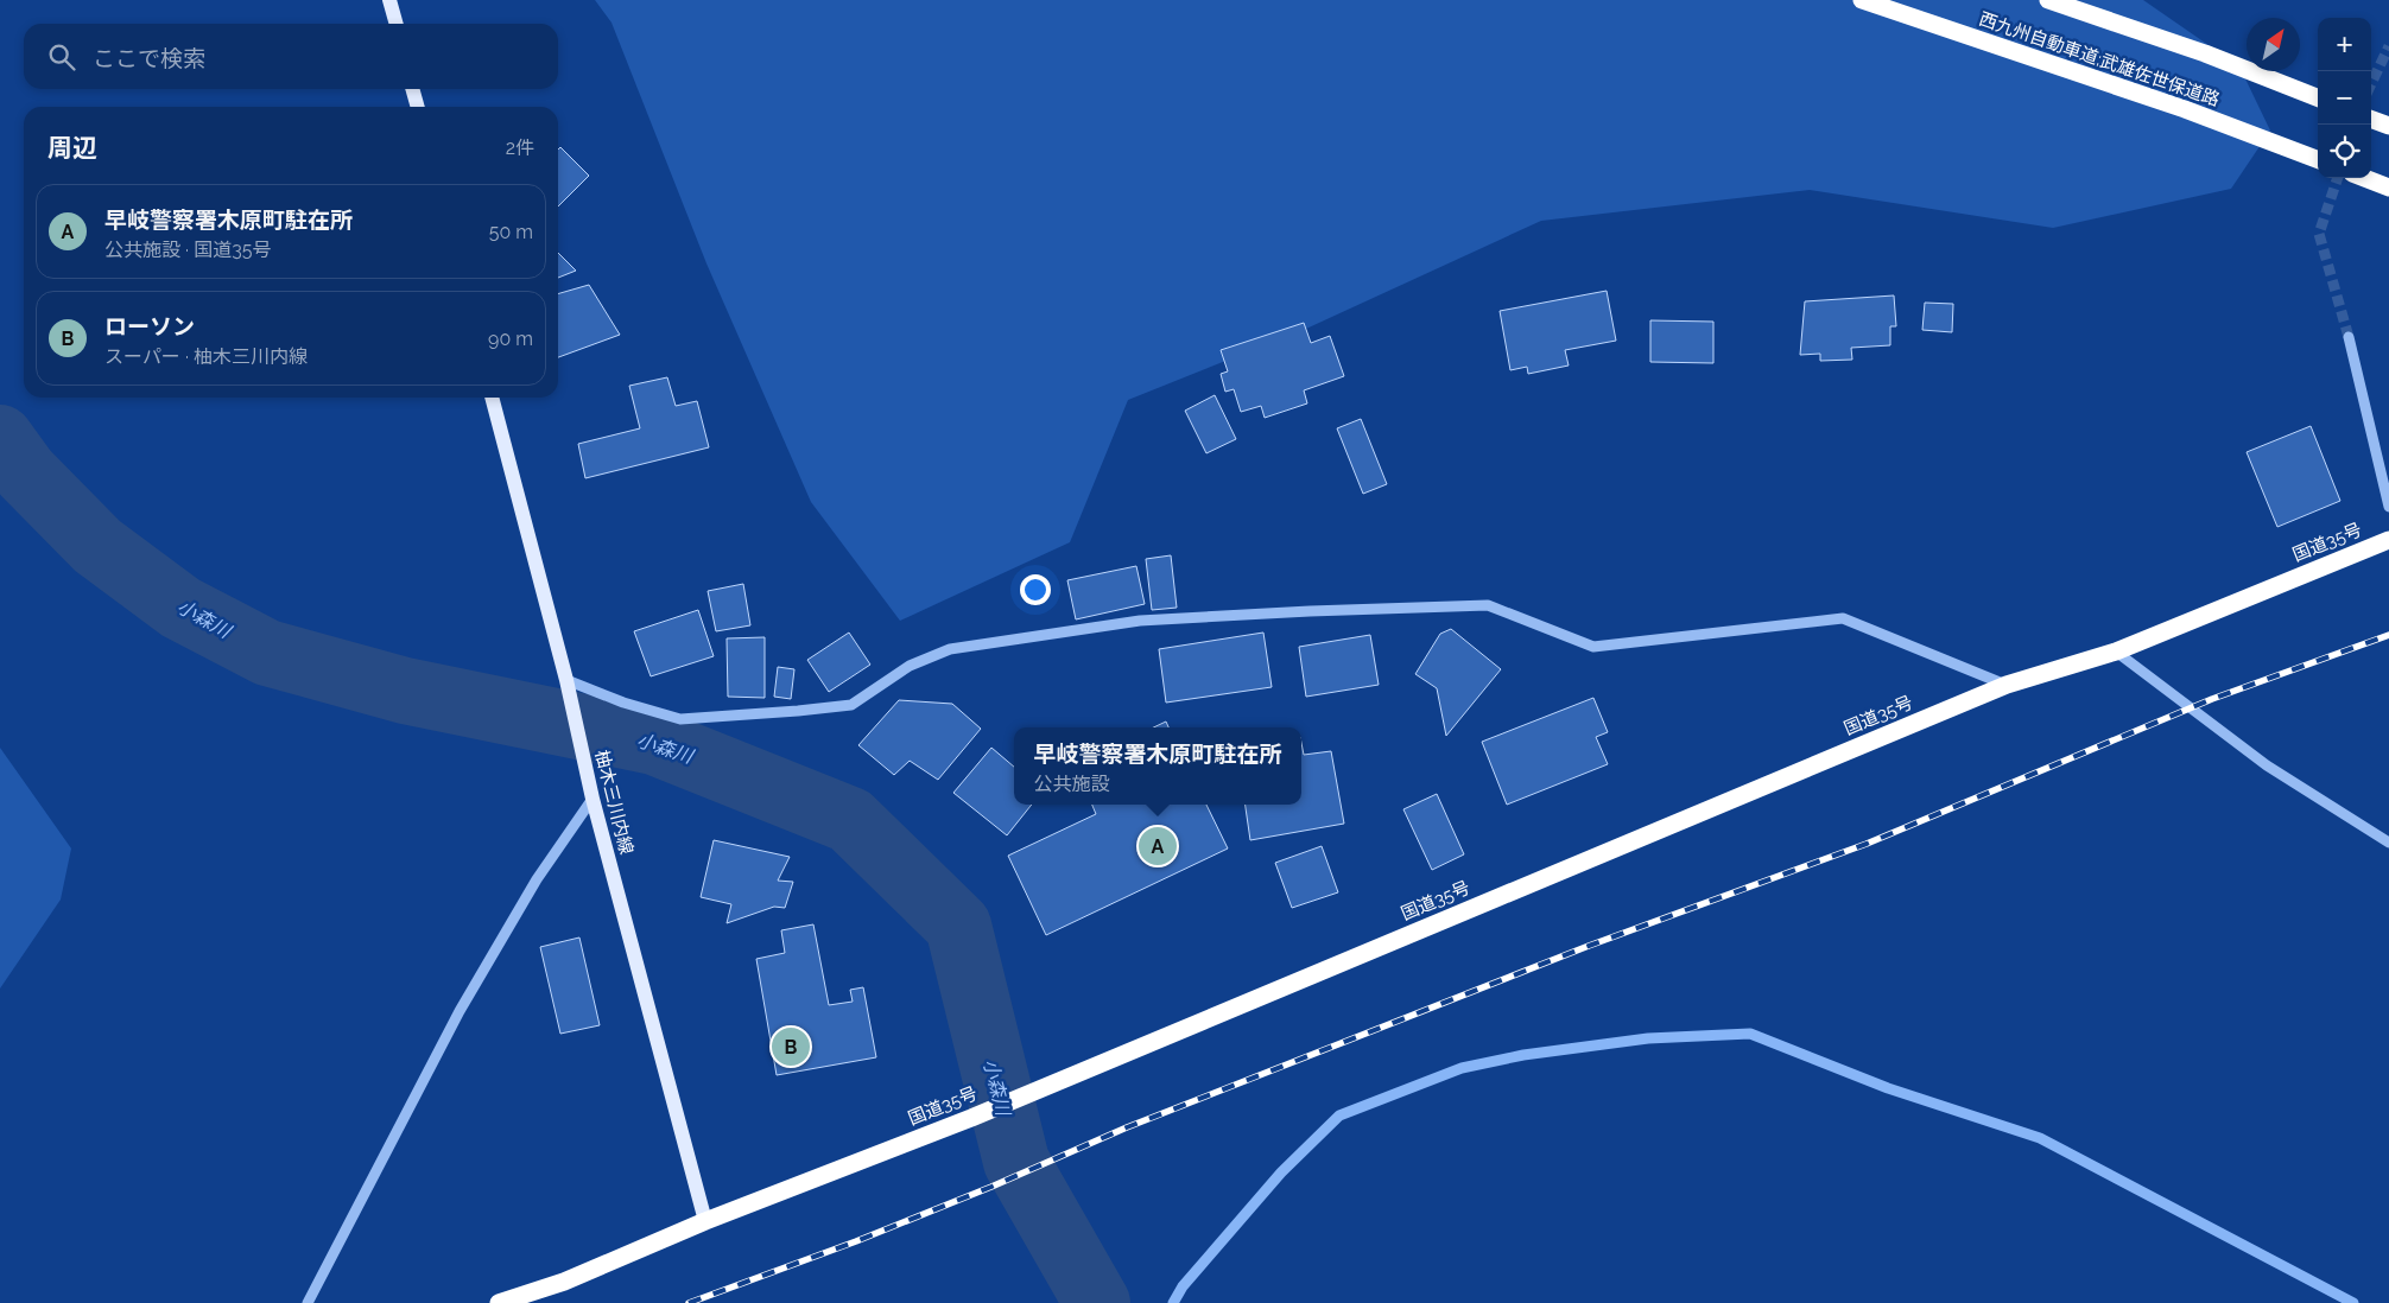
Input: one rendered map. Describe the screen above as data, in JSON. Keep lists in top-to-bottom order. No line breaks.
{"streets":{"highway":["西九州自動車道;武雄佐世保道路","国道35号"],"main road":["柚木三川内線"]},"crossings":[["国道35号","柚木三川内線"]],"water":["小森川"],"north":"top right","page":{"map_buttons":["+","−"],"search":"ここで検索","heading":["周辺","2件"],"list":[{"mark":"A","name":"早岐警察署木原町駐在所","note":"公共施設 · 国道35号","value":"50 m"},{"mark":"B","name":"ローソン","note":"スーパー · 柚木三川内線","value":"90 m"}],"popup":["早岐警察署木原町駐在所","公共施設"],"pins":["A","B"]}}
